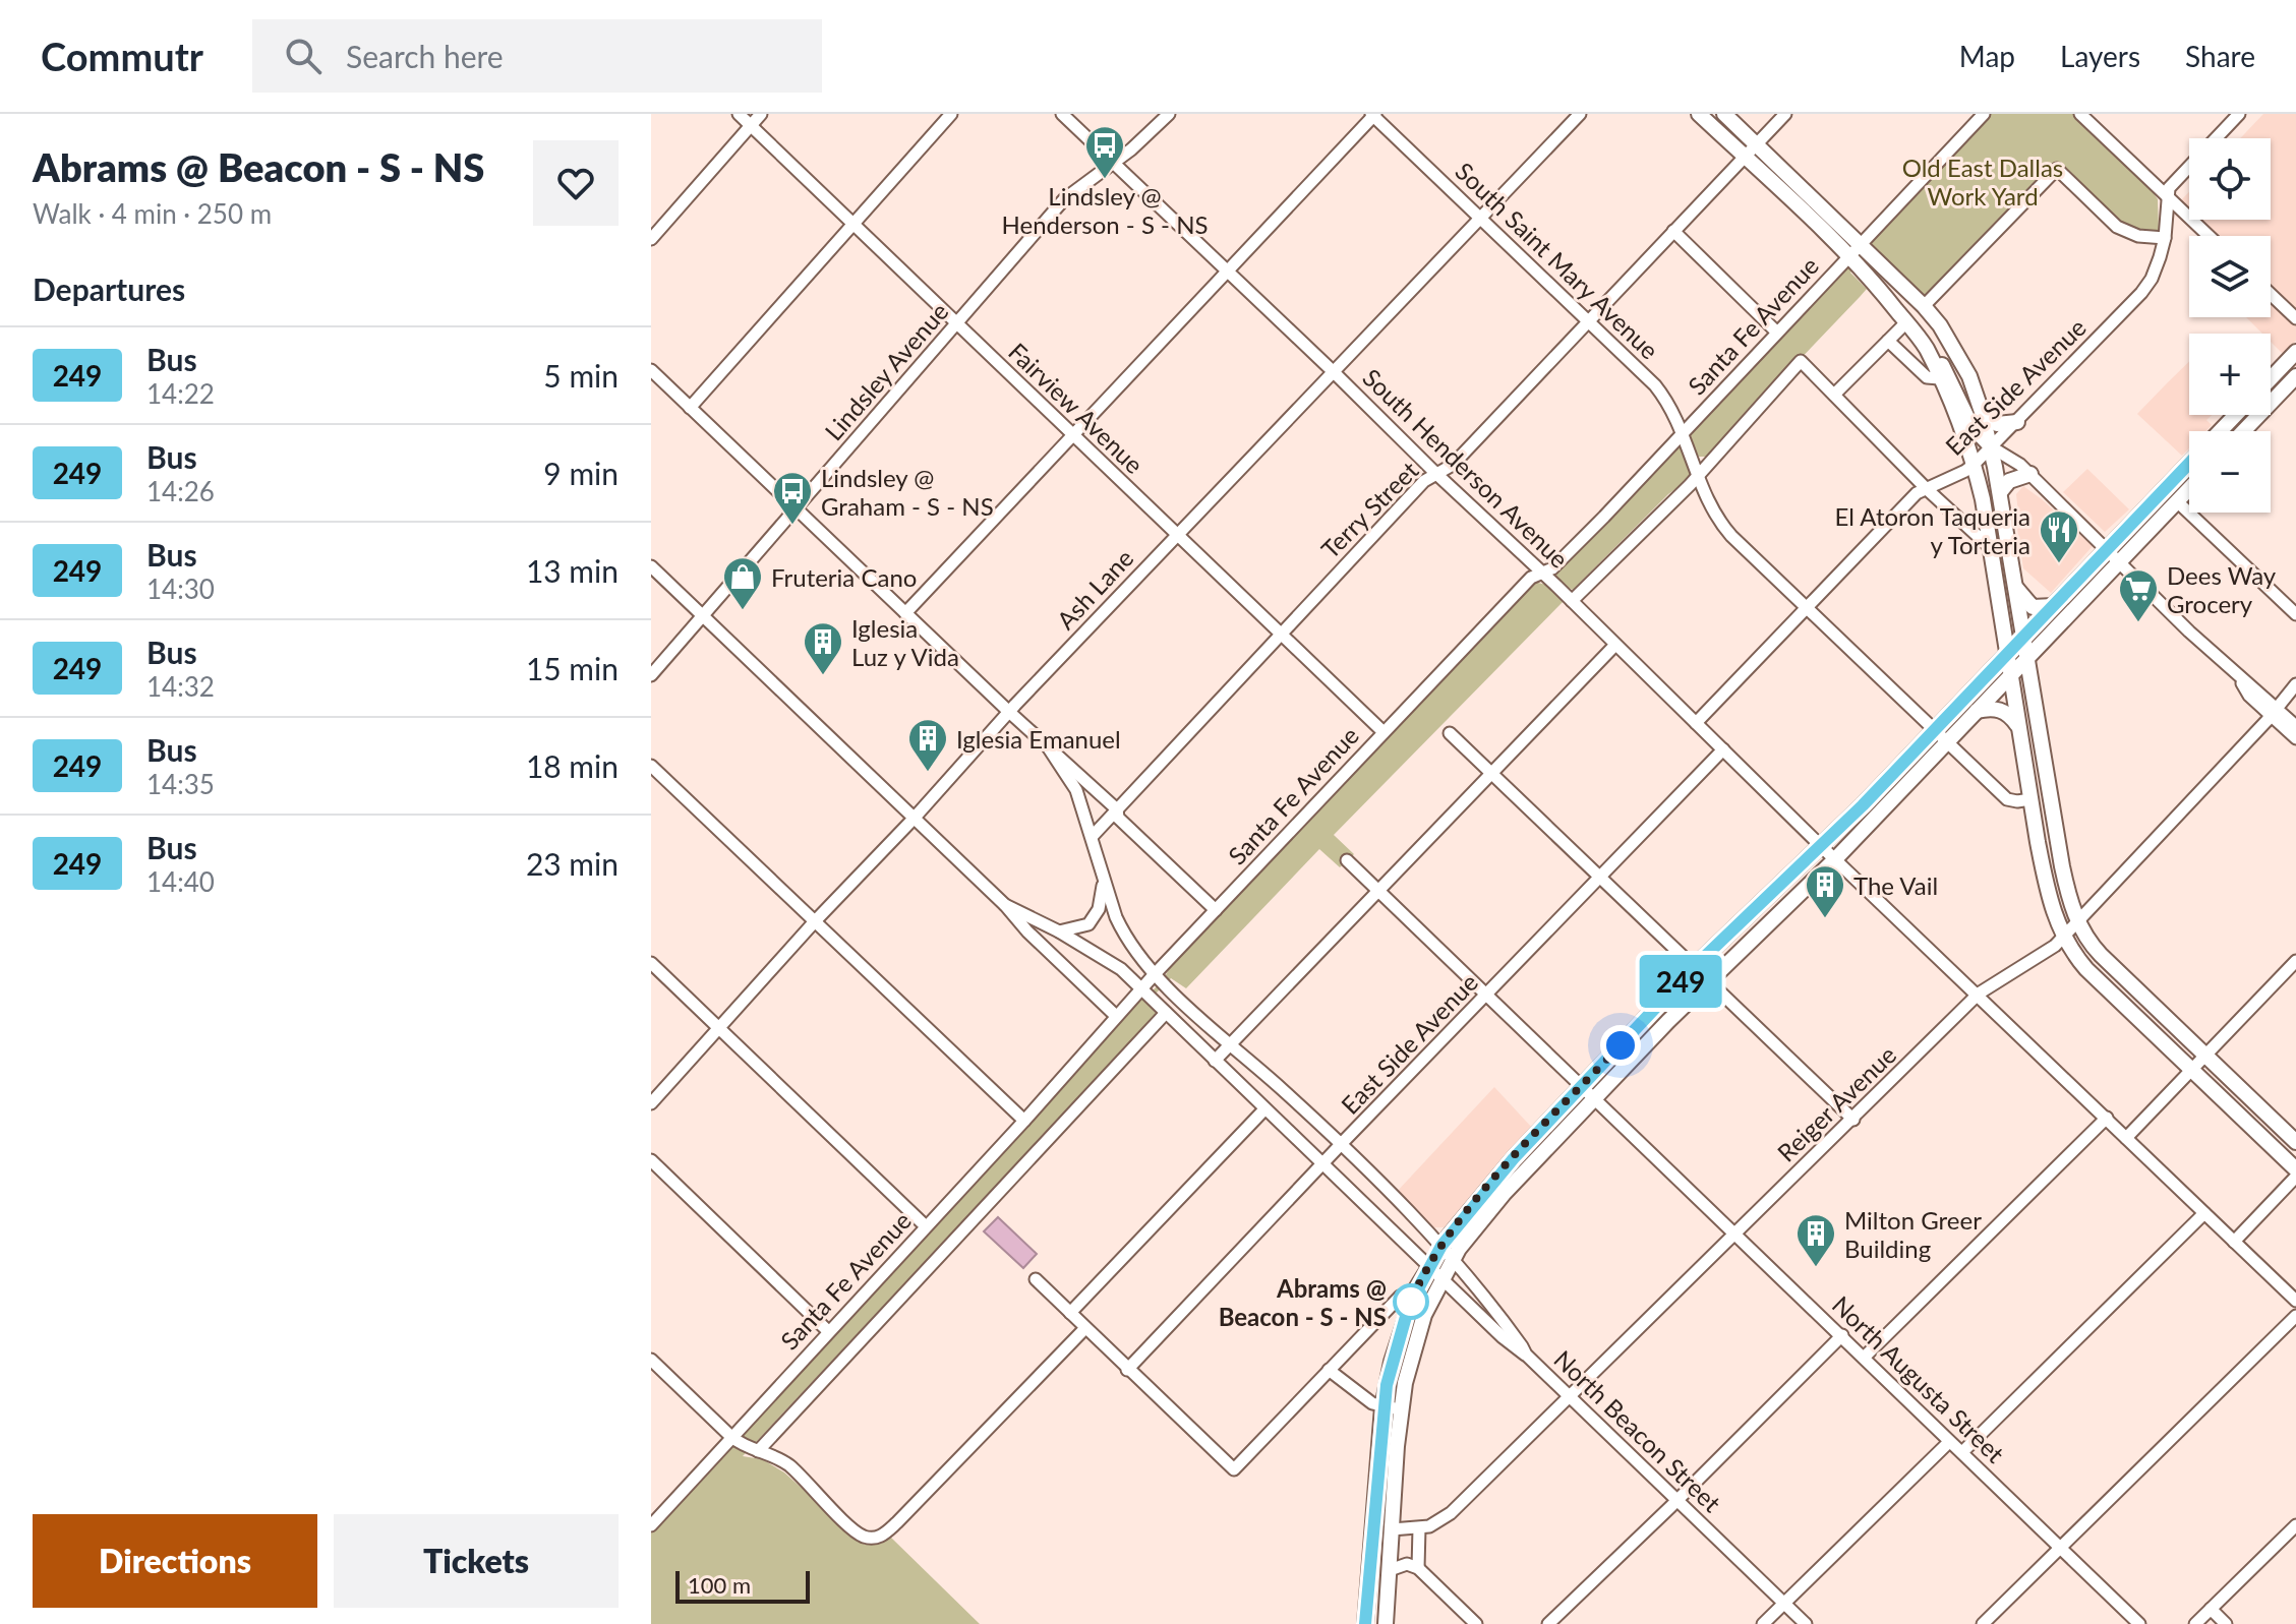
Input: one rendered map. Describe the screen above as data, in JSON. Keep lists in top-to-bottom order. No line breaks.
{"streets":{"street":["South Saint Mary Avenue","Santa Fe Avenue","Lindsley Avenue","East Side Avenue","Fairview Avenue","South Henderson Avenue","Terry Street","Ash Lane","Reiger Avenue","North Augusta Street","North Beacon Street"]},"crossings":[["South Saint Mary Avenue","Santa Fe Avenue"],["South Saint Mary Avenue","East Side Avenue"],["South Saint Mary Avenue","Terry Street"],["South Saint Mary Avenue","Ash Lane"],["Santa Fe Avenue","Fairview Avenue"],["Santa Fe Avenue","South Henderson Avenue"],["Santa Fe Avenue","North Beacon Street"],["Lindsley Avenue","Fairview Avenue"],["Lindsley Avenue","South Henderson Avenue"],["East Side Avenue","South Henderson Avenue"],["East Side Avenue","North Augusta Street"],["East Side Avenue","North Beacon Street"],["Fairview Avenue","Terry Street"],["Fairview Avenue","Ash Lane"],["South Henderson Avenue","Terry Street"],["South Henderson Avenue","Ash Lane"],["South Henderson Avenue","Reiger Avenue"],["Terry Street","North Beacon Street"],["Reiger Avenue","North Augusta Street"],["Reiger Avenue","North Beacon Street"]],"parks":["Old East Dallas Work Yard"],"places":{"bus stop":["Lindsley @ Henderson - S - NS","Lindsley @ Graham - S - NS"],"restaurant":["El Atoron Taqueria y Torteria"],"shop":["Fruteria Cano"],"supermarket":["Dees Way Grocery"],"building":["Iglesia Luz y Vida","Iglesia Emanuel","The Vail","Milton Greer Building"],"other":["Abrams @ Beacon - S - NS"]},"lines":["bus line 249"],"scale_bar":"100 m","page":{"header":"Commutr","search":"Search here","nav":["Map","Layers","Share"],"heading":[["Abrams @ Beacon - S - NS","Walk · 4 min · 250 m"],"Departures"],"on_map":"249","map_buttons":["+","−"],"list":[{"mark":"249","name":"Bus","note":"14:22","value":"5 min"},{"mark":"249","name":"Bus","note":"14:26","value":"9 min"},{"mark":"249","name":"Bus","note":"14:30","value":"13 min"},{"mark":"249","name":"Bus","note":"14:32","value":"15 min"},{"mark":"249","name":"Bus","note":"14:35","value":"18 min"},{"mark":"249","name":"Bus","note":"14:40","value":"23 min"}],"buttons":["Directions","Tickets"],"scale":"100 m"}}
